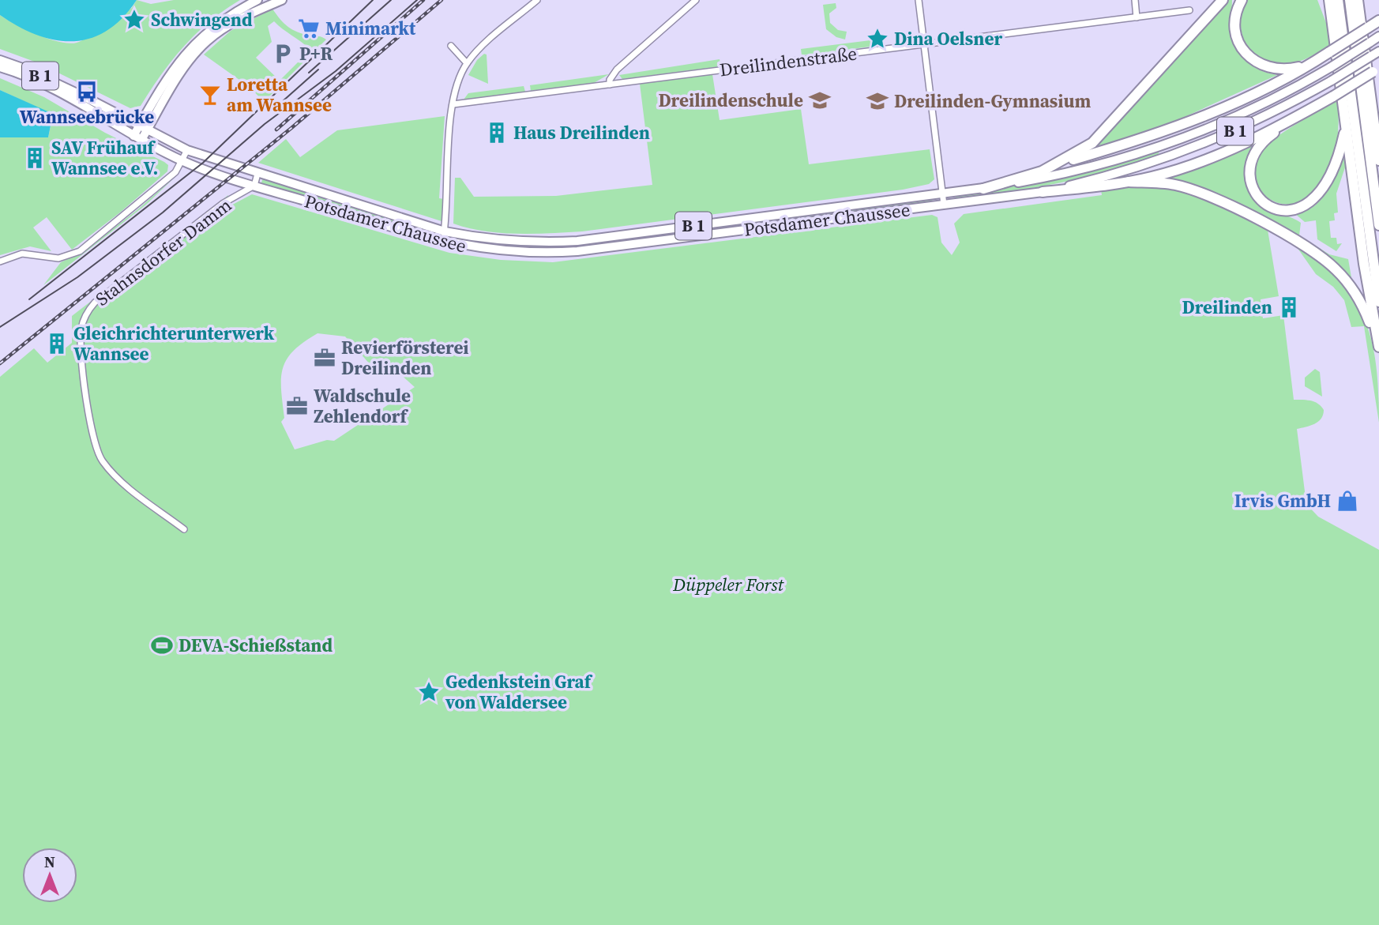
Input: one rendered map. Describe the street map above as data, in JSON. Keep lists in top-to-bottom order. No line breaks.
{"streets":{"main road":["B 1","Potsdamer Chaussee"],"street":["Dreilindenstraße","Stahnsdorfer Damm"]},"crossings":[["B 1","Potsdamer Chaussee"],["B 1","Stahnsdorfer Damm"],["Potsdamer Chaussee","Stahnsdorfer Damm"]],"parks":["Düppeler Forst"],"places":{"place":["Schwingend","Dina Oelsner","Gedenkstein Graf von Waldersee"],"supermarket":["Minimarkt"],"parking":["P+R"],"bus stop":["Wannseebrücke"],"bar":["Loretta am Wannsee"],"school or university":["Dreilindenschule","Dreilinden-Gymnasium"],"building":["Haus Dreilinden","SAV Frühauf Wannsee e.V.","Dreilinden","Gleichrichterunterwerk Wannsee"],"office":["Revierförsterei Dreilinden","Waldschule Zehlendorf"],"shop":["Irvis GmbH"],"sports":["DEVA-Schießstand"]},"north":"top"}
